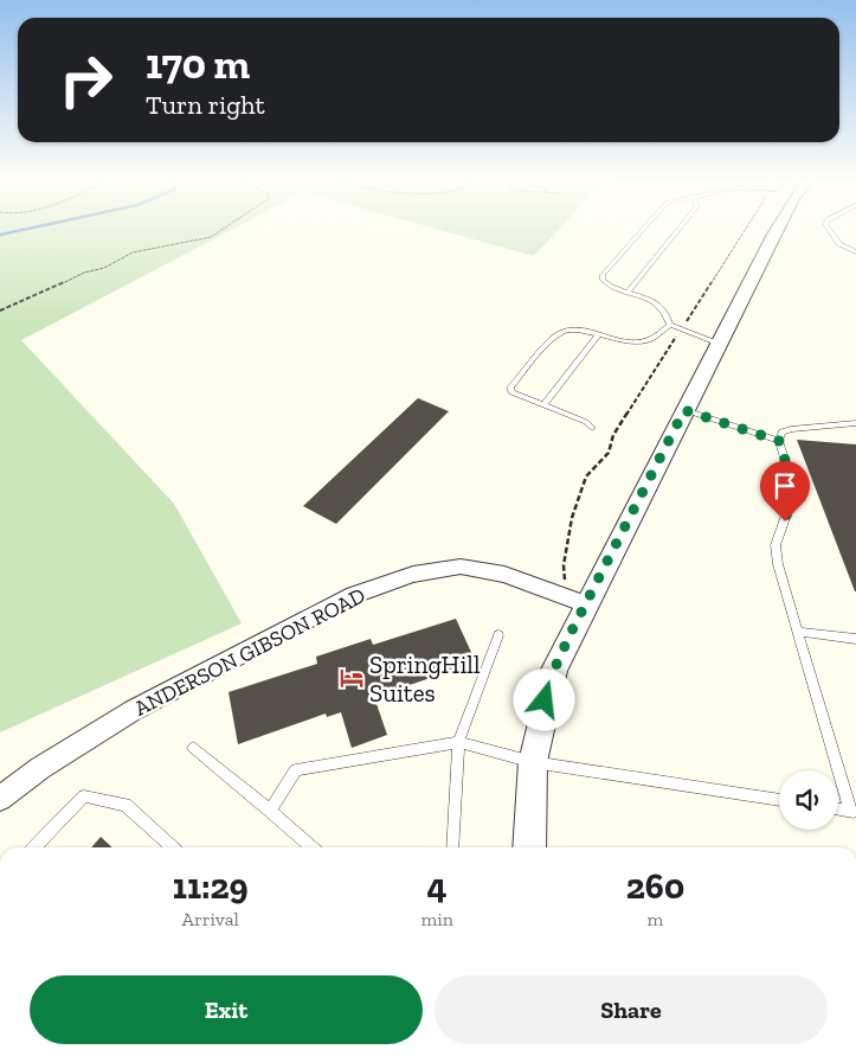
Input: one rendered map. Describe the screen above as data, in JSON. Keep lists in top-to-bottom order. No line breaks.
{"streets":{"street":["ANDERSON GIBSON ROAD"]},"places":{"hotel":["SpringHill Suites"]},"page":{"turn":["170 m","Turn right"],"eta":["11:29","Arrival","4","min","260","m"],"buttons":["Exit","Share"]}}
